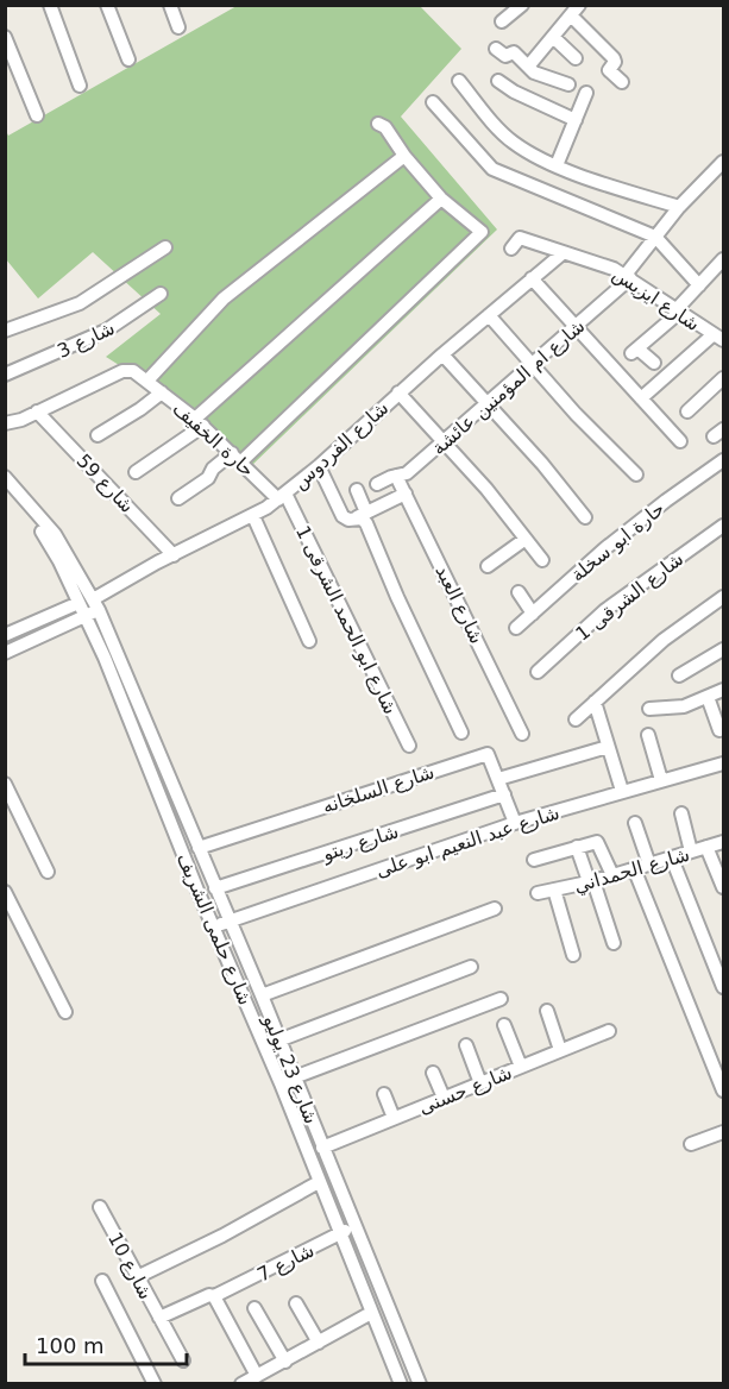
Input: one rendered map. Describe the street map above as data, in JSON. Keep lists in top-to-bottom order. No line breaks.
{"streets":{"street":["شارع ايزيس","شارع 3","شارع ام المؤمنين عائشة","حارة الخفيف","شارع الفردوس","شارع 59","حارة ابو سخلة","شارع الشرقى 1","شارع العبد","شارع ابو الحمد الشرقى 1","شارع السلخانه","شارع عبد النعيم ابو على","شارع ريتو","شارع الحمداني","شارع حلمى الشريف","شارع 23 يوليو","شارع حسنى","شارع 7","شارع 10"]},"crossings":[["شارع ايزيس","شارع ام المؤمنين عائشة"],["شارع ايزيس","شارع الفردوس"],["شارع ام المؤمنين عائشة","شارع العبد"],["حارة الخفيف","شارع الفردوس"],["حارة الخفيف","شارع ابو الحمد الشرقى 1"],["شارع الفردوس","شارع 59"],["شارع الفردوس","شارع ابو الحمد الشرقى 1"],["شارع الفردوس","شارع حلمى الشريف"],["شارع الفردوس","شارع 23 يوليو"],["شارع السلخانه","شارع عبد النعيم ابو على"],["شارع السلخانه","شارع ريتو"],["شارع السلخانه","شارع 23 يوليو"],["شارع عبد النعيم ابو على","شارع حلمى الشريف"],["شارع عبد النعيم ابو على","شارع 23 يوليو"],["شارع ريتو","شارع 23 يوليو"],["شارع حلمى الشريف","شارع 23 يوليو"],["شارع حلمى الشريف","شارع 7"],["شارع 23 يوليو","شارع حسنى"],["شارع 23 يوليو","شارع 7"],["شارع 7","شارع 10"]],"scale_bar":"100 m"}
